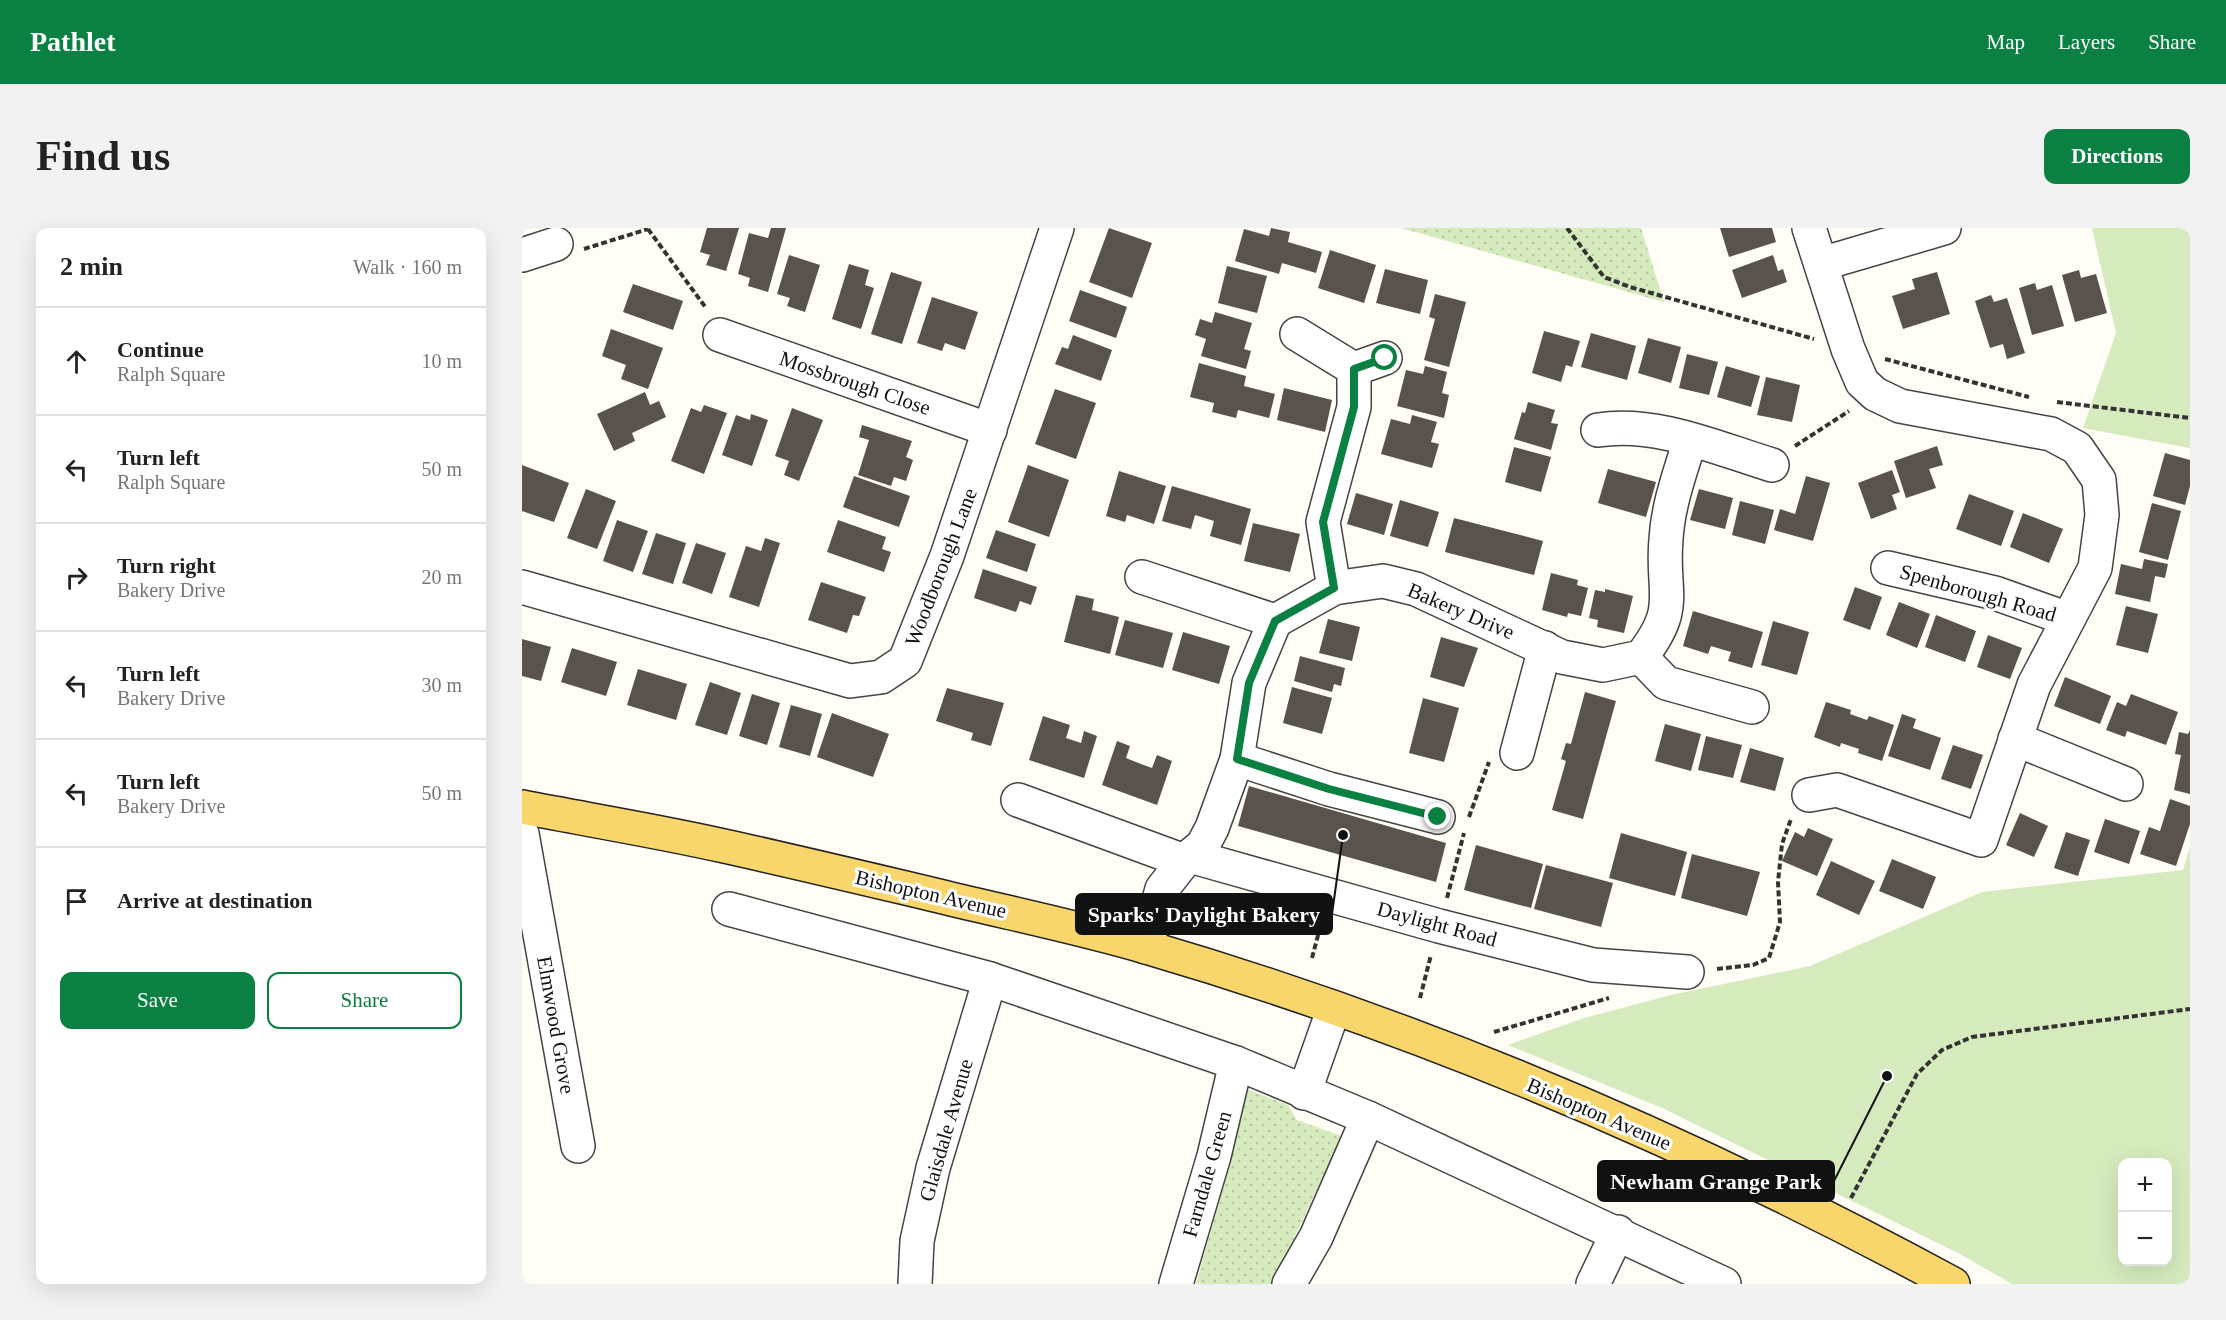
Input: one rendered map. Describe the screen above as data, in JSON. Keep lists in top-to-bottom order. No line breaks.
{"streets":{"main road":["Bishopton Avenue"],"street":["Mossbrough Close","Woodborough Lane","Spenborough Road","Bakery Drive","Daylight Road","Elmwood Grove","Glaisdale Avenue","Farndale Green"]},"crossings":[["Mossbrough Close","Woodborough Lane"],["Bishopton Avenue","Elmwood Grove"]],"places":["Sparks' Daylight Bakery","Newham Grange Park"],"page":{"header":"Pathlet","nav":["Map","Layers","Share"],"buttons":["Directions",["Save","Share"]],"title":"Find us","heading":["2 min","Walk · 160 m"],"list":[["Continue","Ralph Square","10 m"],["Turn left","Ralph Square","50 m"],["Turn right","Bakery Drive","20 m"],["Turn left","Bakery Drive","30 m"],["Turn left","Bakery Drive","50 m"],"Arrive at destination"],"map_buttons":["+","−"]}}
